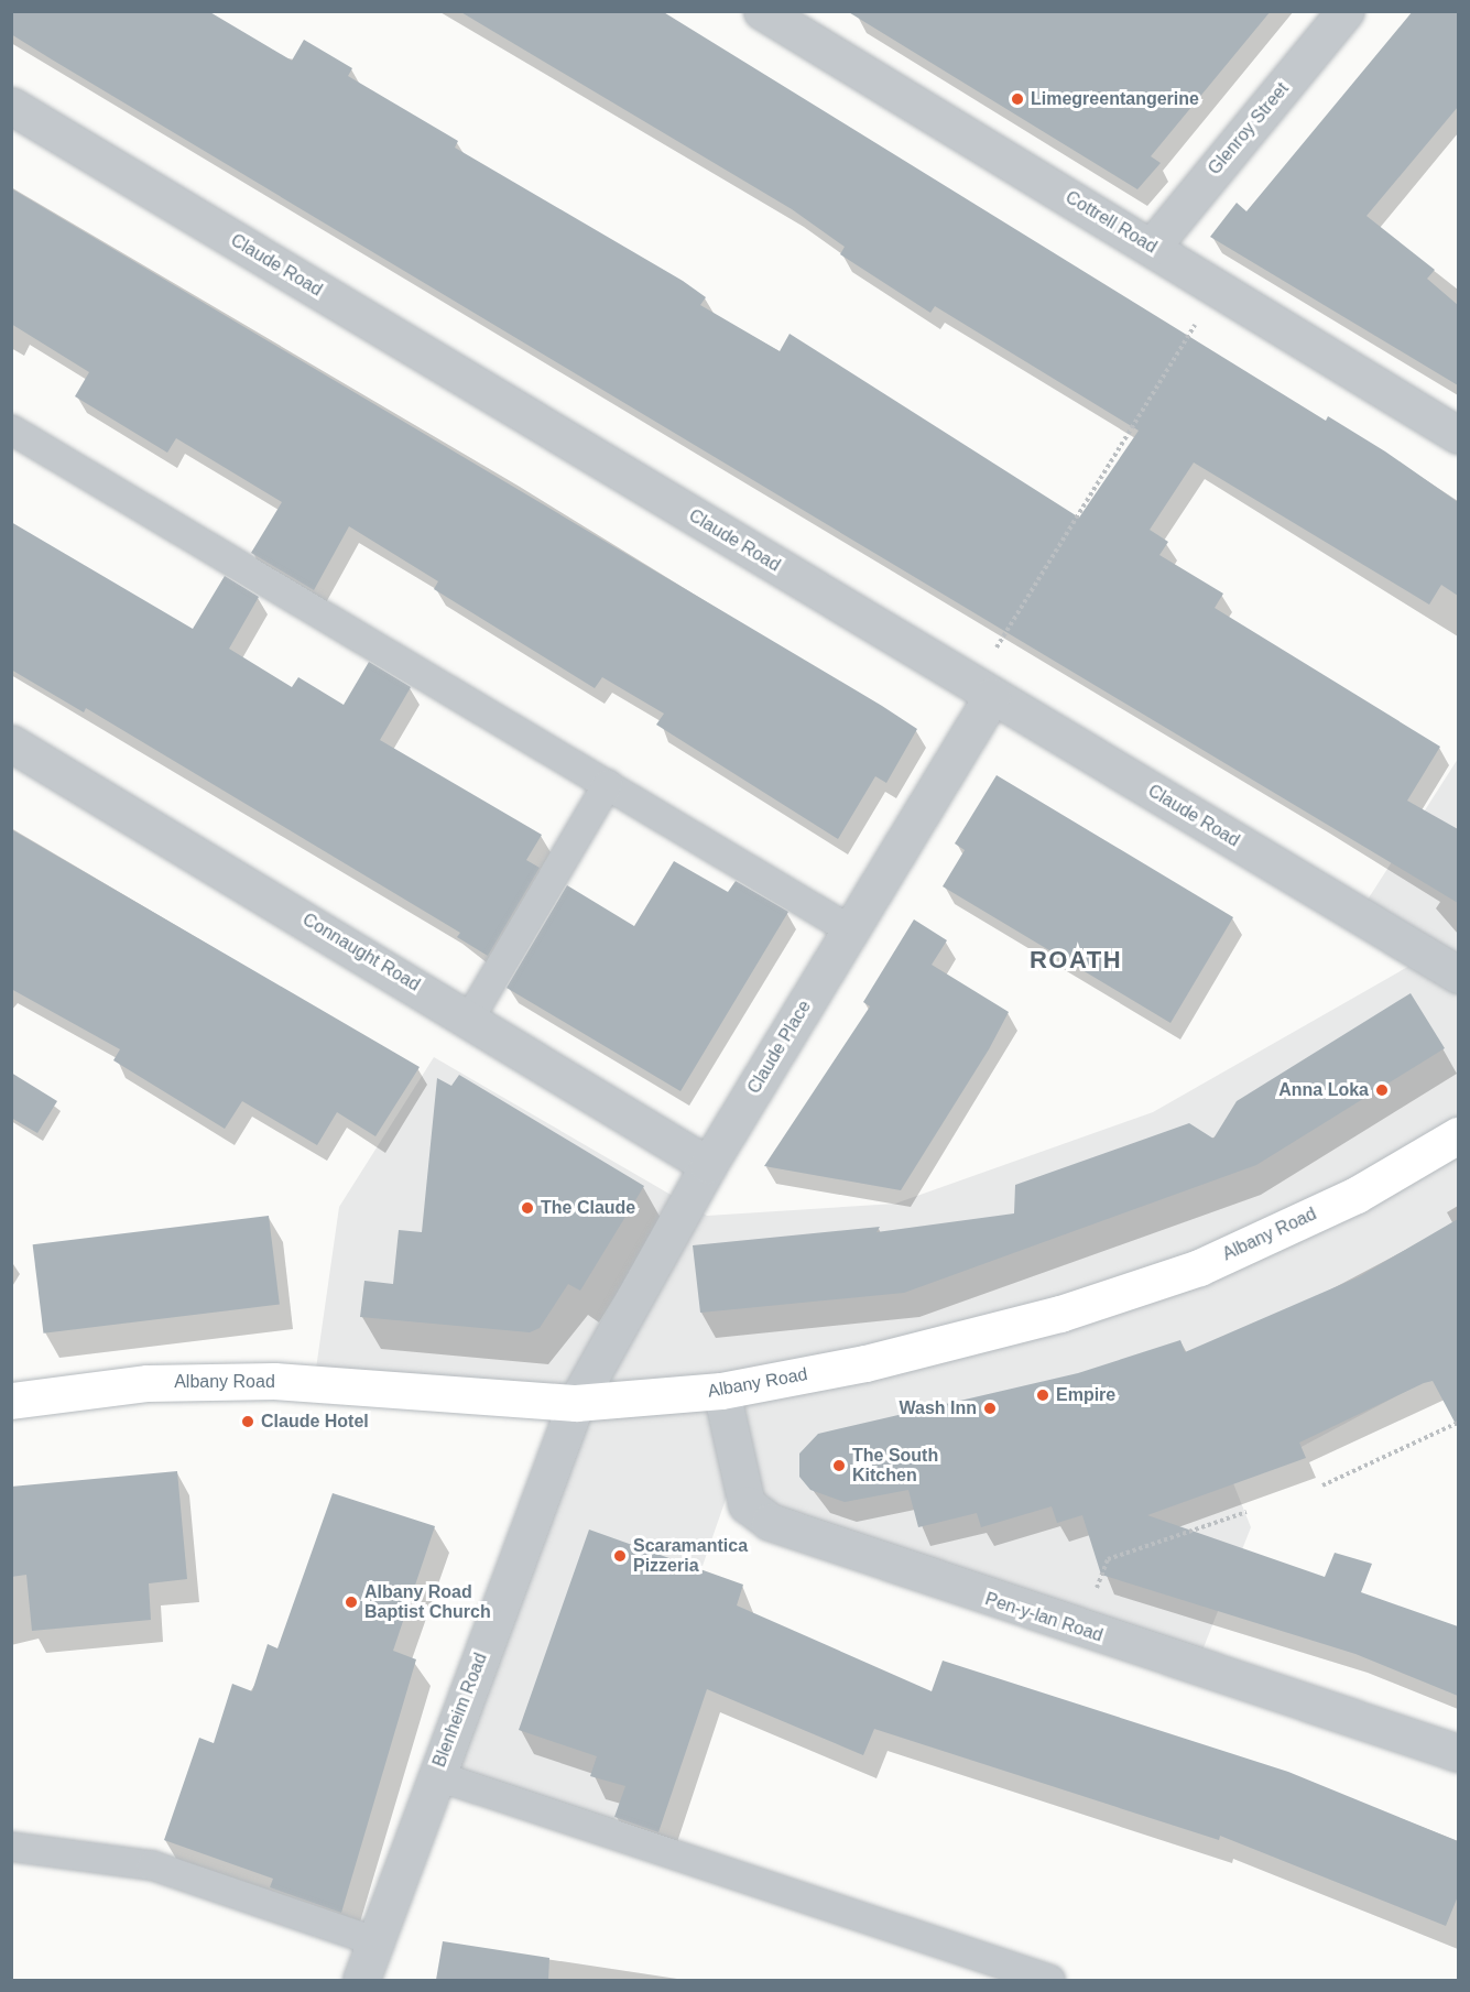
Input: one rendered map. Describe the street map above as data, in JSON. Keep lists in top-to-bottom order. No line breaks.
{"streets":{"main road":["Albany Road"],"street":["Glenroy Street","Cottrell Road","Claude Road","Connaught Road","Claude Place","Pen-y-lan Road","Blenheim Road"]},"crossings":[["Glenroy Street","Cottrell Road"],["Claude Road","Claude Place"],["Connaught Road","Claude Place"],["Claude Place","Albany Road"],["Claude Place","Blenheim Road"],["Albany Road","Pen-y-lan Road"],["Albany Road","Blenheim Road"]],"districts":["ROATH"],"places":["Limegreentangerine","Anna Loka","The Claude","Empire","Wash Inn","Claude Hotel","The South Kitchen","Scaramantica Pizzeria","Albany Road Baptist Church"]}
